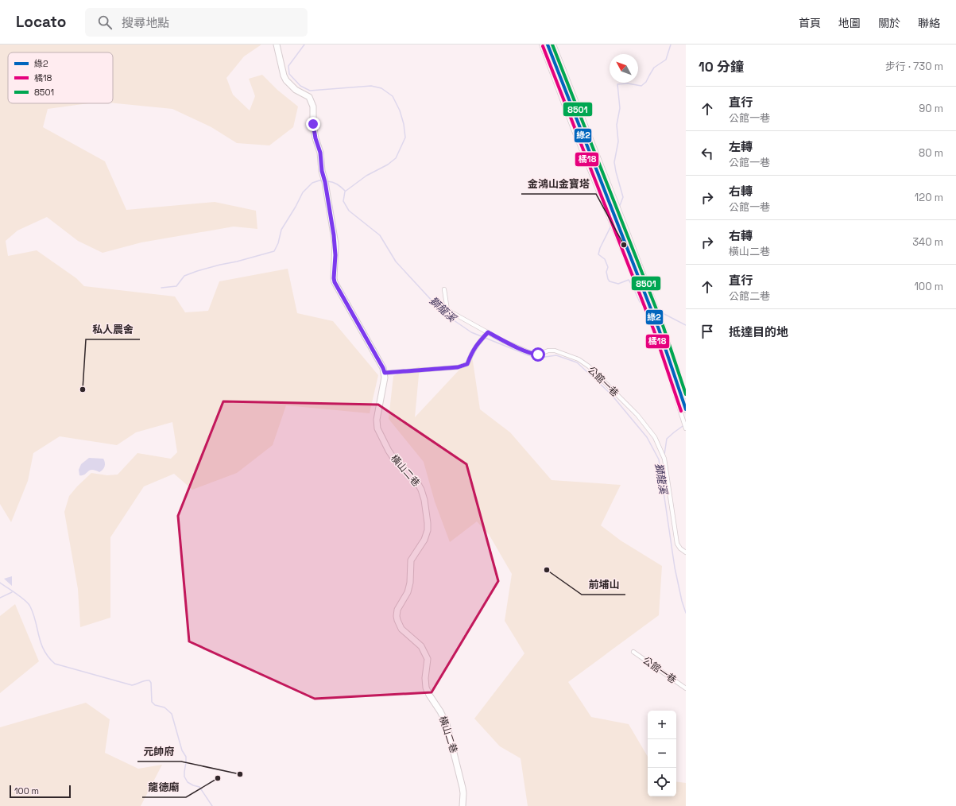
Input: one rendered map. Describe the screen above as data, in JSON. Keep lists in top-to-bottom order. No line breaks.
{"streets":{"street":["公館一巷","橫山二巷"]},"water":["獅龍溪"],"places":["金鴻山金寶塔","私人農舍","前埔山","元帥府","龍德廟"],"lines":["transit line 綠2","transit line 8501","transit line 橘18"],"legend":["綠2","橘18","8501"],"scale_bar":"100 m","north":"top left","page":{"header":"Locato","search":"搜尋地點","nav":["首頁","地圖","關於","聯絡"],"heading":["10 分鐘","步行 · 730 m"],"list":[["直行","公館一巷","90 m"],["左轉","公館一巷","80 m"],["右轉","公館一巷","120 m"],["右轉","橫山二巷","340 m"],["直行","公館二巷","100 m"],"抵達目的地"],"map_buttons":["+","−"],"scale":"100 m"}}
